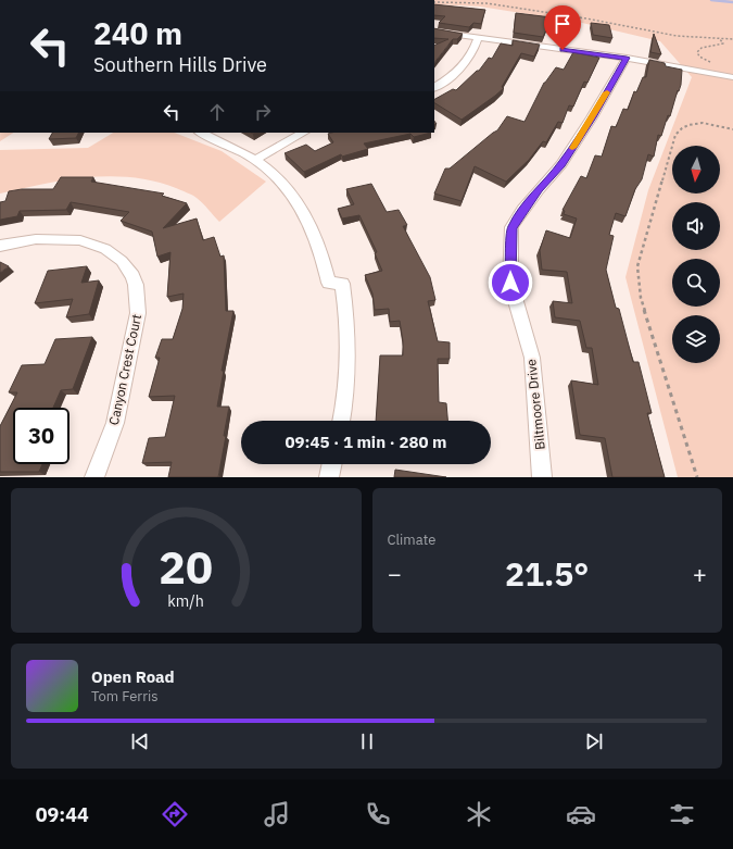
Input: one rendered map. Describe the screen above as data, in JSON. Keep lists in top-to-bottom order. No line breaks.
{"streets":{"street":["Canyon Crest Court","Biltmoore Drive"]},"north":"bottom","page":{"turn":["240 m","Southern Hills Drive"],"limit":"30","trip":"09:45 · 1 min · 280 m","tile":"Climate","heat":["−","21.5°","+"],"song":["Open Road","Tom Ferris"],"tabs":"09:44","gauge":["20","km/h"]}}
